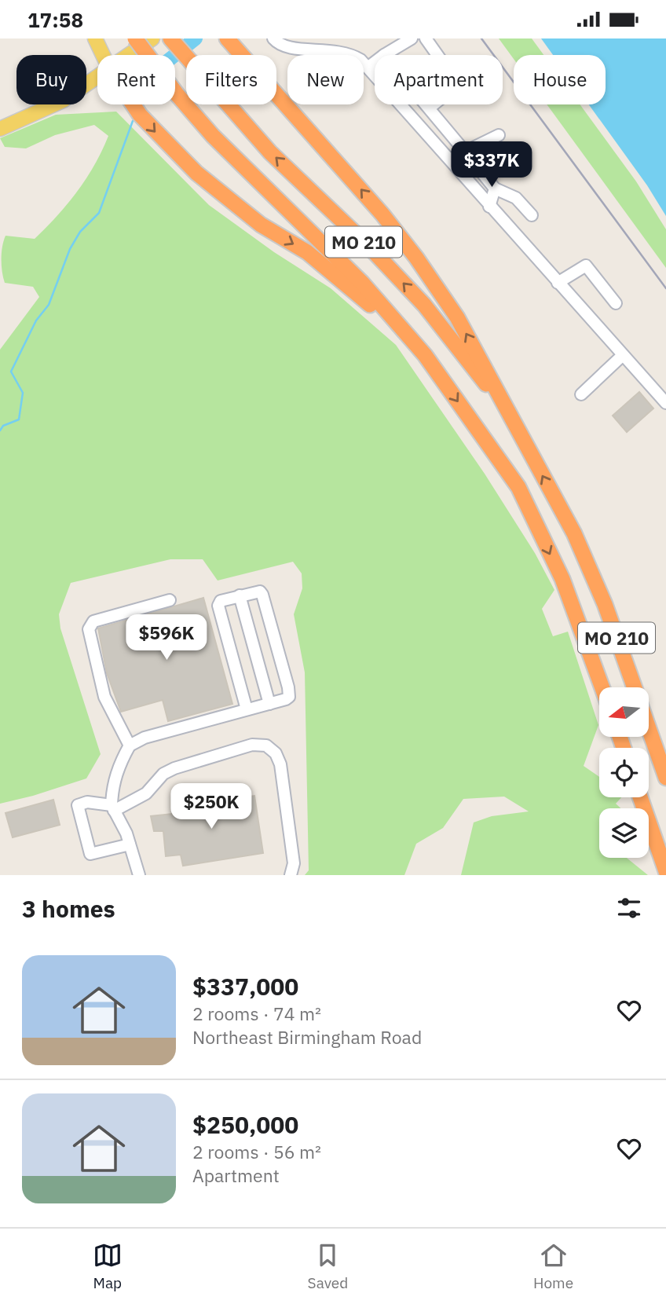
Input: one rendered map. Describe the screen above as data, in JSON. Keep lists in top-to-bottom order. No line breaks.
{"streets":{"highway":["MO 210"]},"north":"left","page":{"status":"17:58","chip":["Buy","Rent","Filters","New","Apartment","House"],"price":["$337K","$596K","$250K"],"heading":"3 homes","list":[{"name":"$337,000","note":"2 rooms · 74 m² · Northeast Birmingham Road"},{"name":"$250,000","note":"2 rooms · 56 m² · Apartment"}],"tabs":["Map","Saved","Home"]}}
